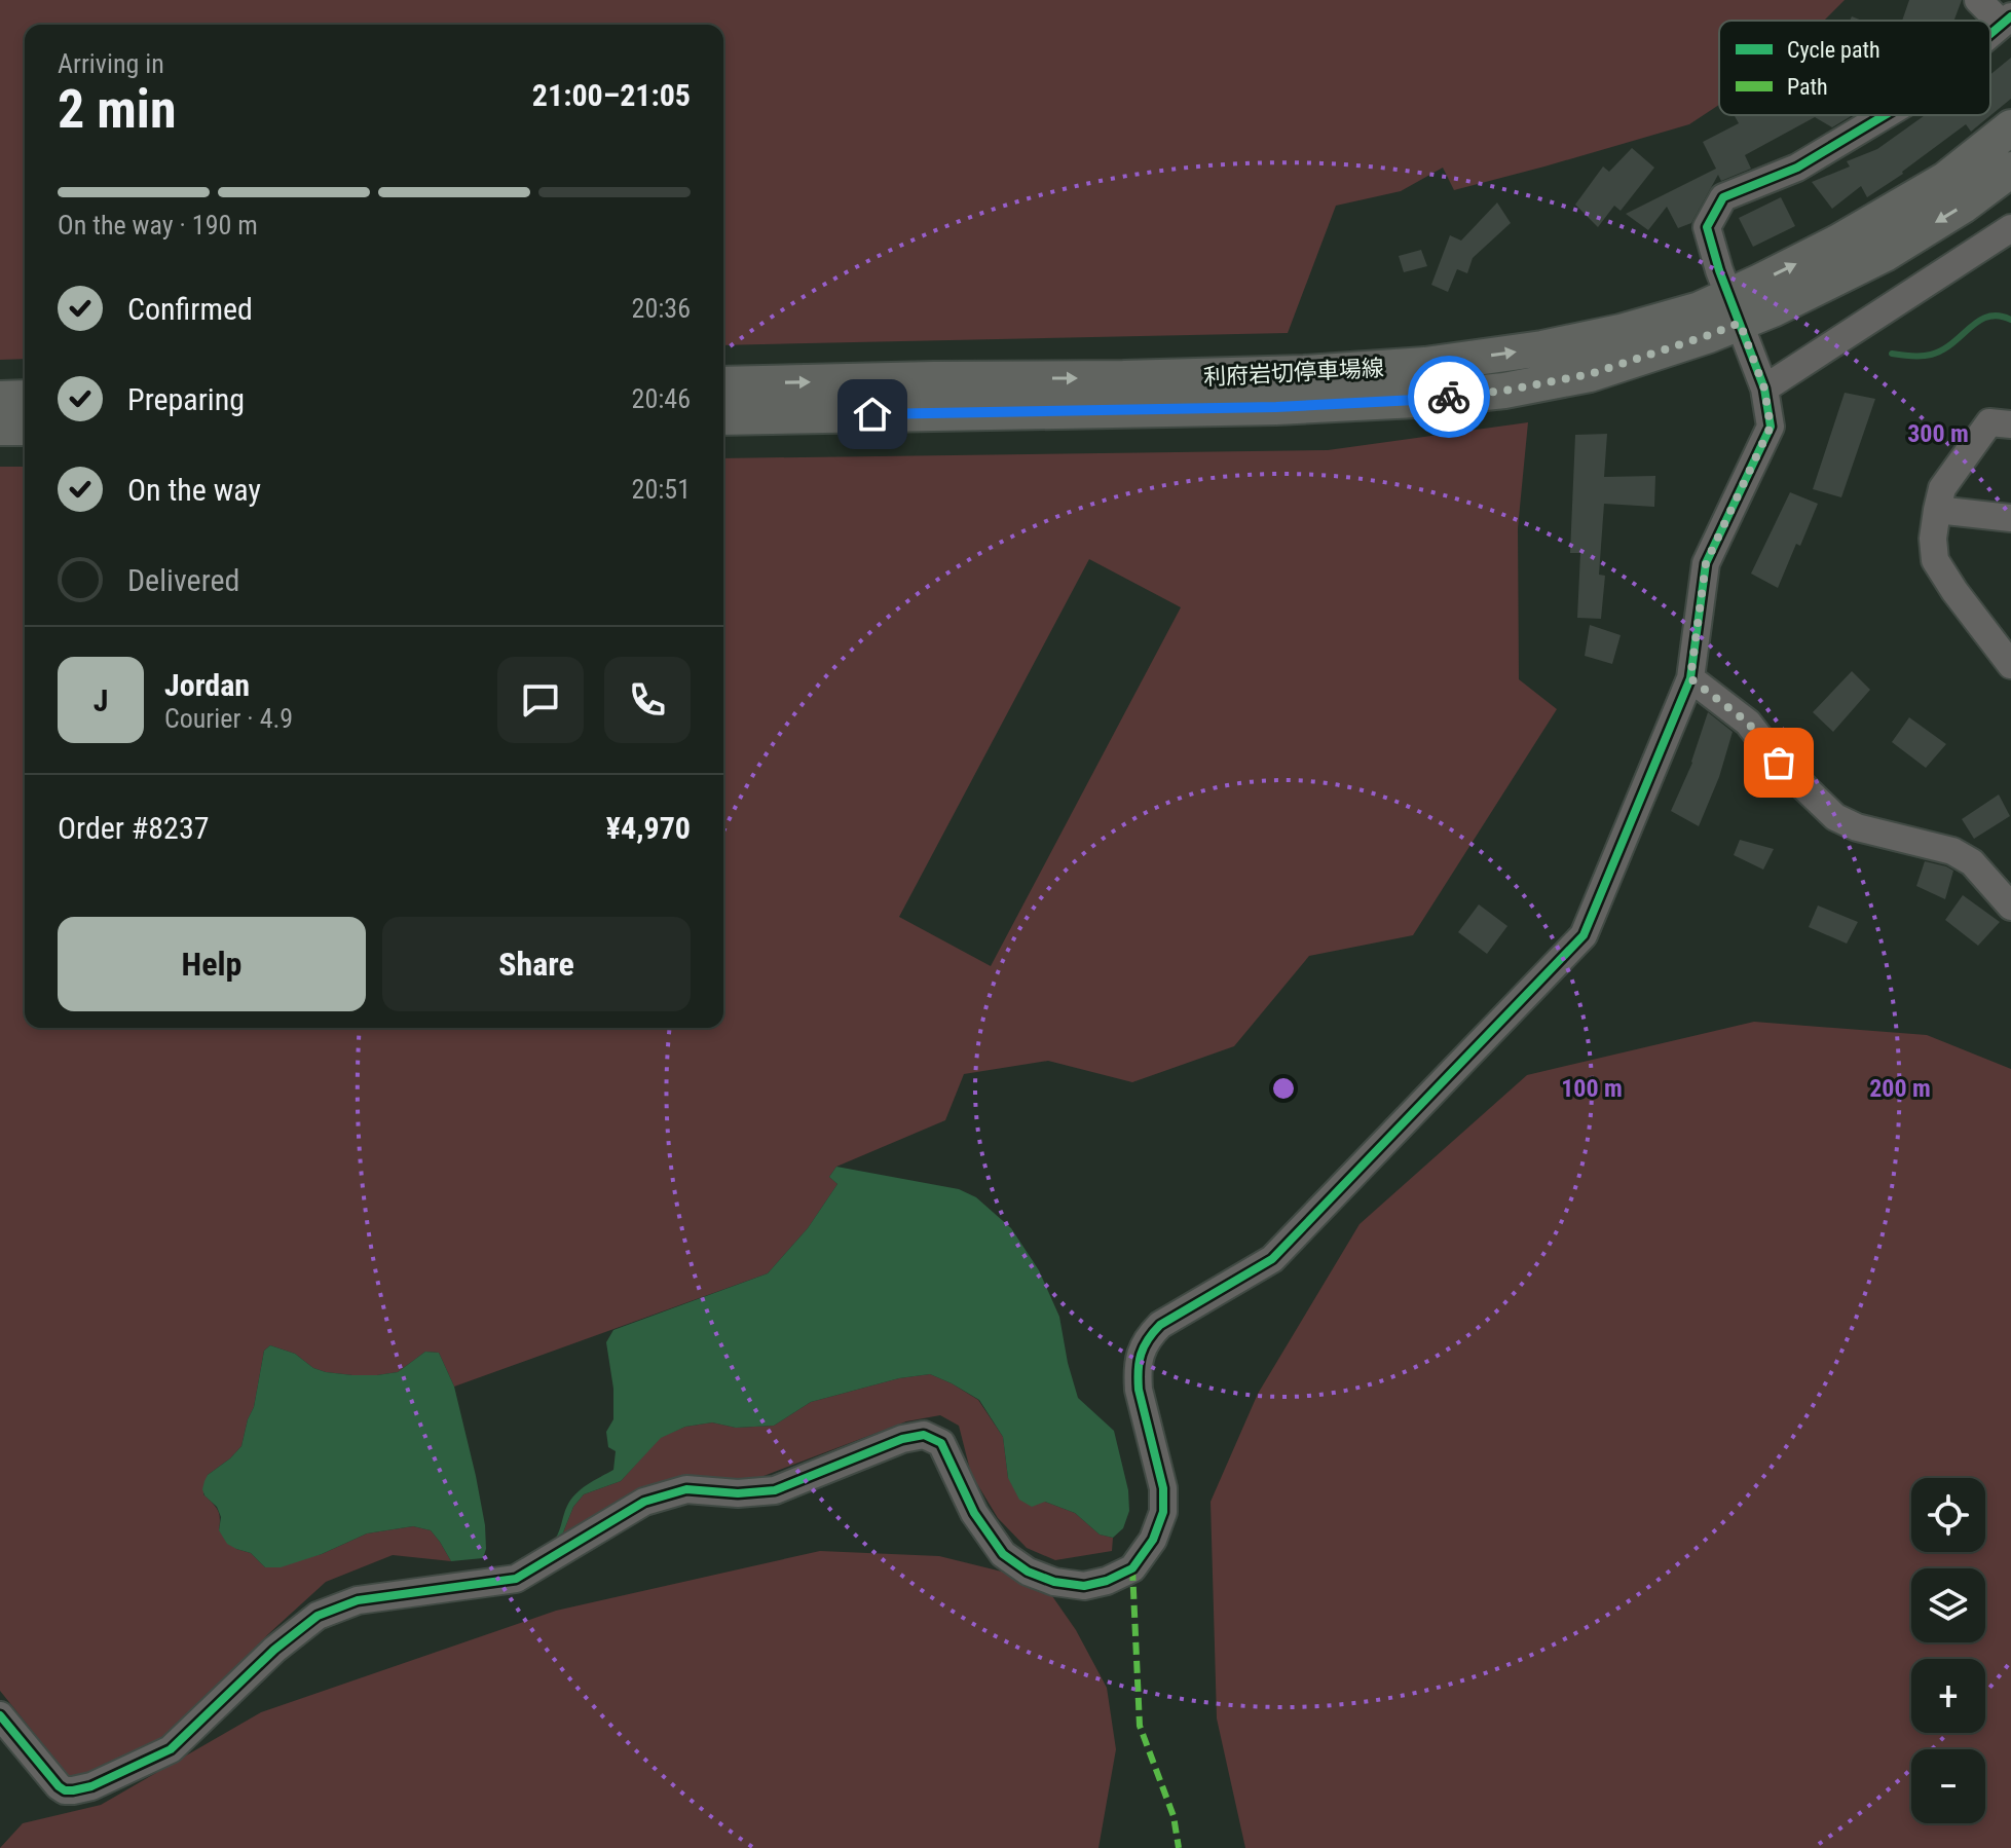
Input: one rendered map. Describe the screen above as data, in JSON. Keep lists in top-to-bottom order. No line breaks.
{"streets":{"main road":["利府岩切停車場線"]},"legend":["Cycle path","Path"],"page":{"heading":["2 min","Arriving in","21:00–21:05"],"panel":["Jordan","Courier · 4.9","Order #8237","¥4,970"],"bar":"On the way · 190 m","list":[["Confirmed","20:36"],["Preparing","20:46"],["On the way","20:51"],"Delivered"],"round":"J","buttons":["Help","Share"],"map_buttons":["+","−"]},"rings":["300 m","100 m","200 m"]}
